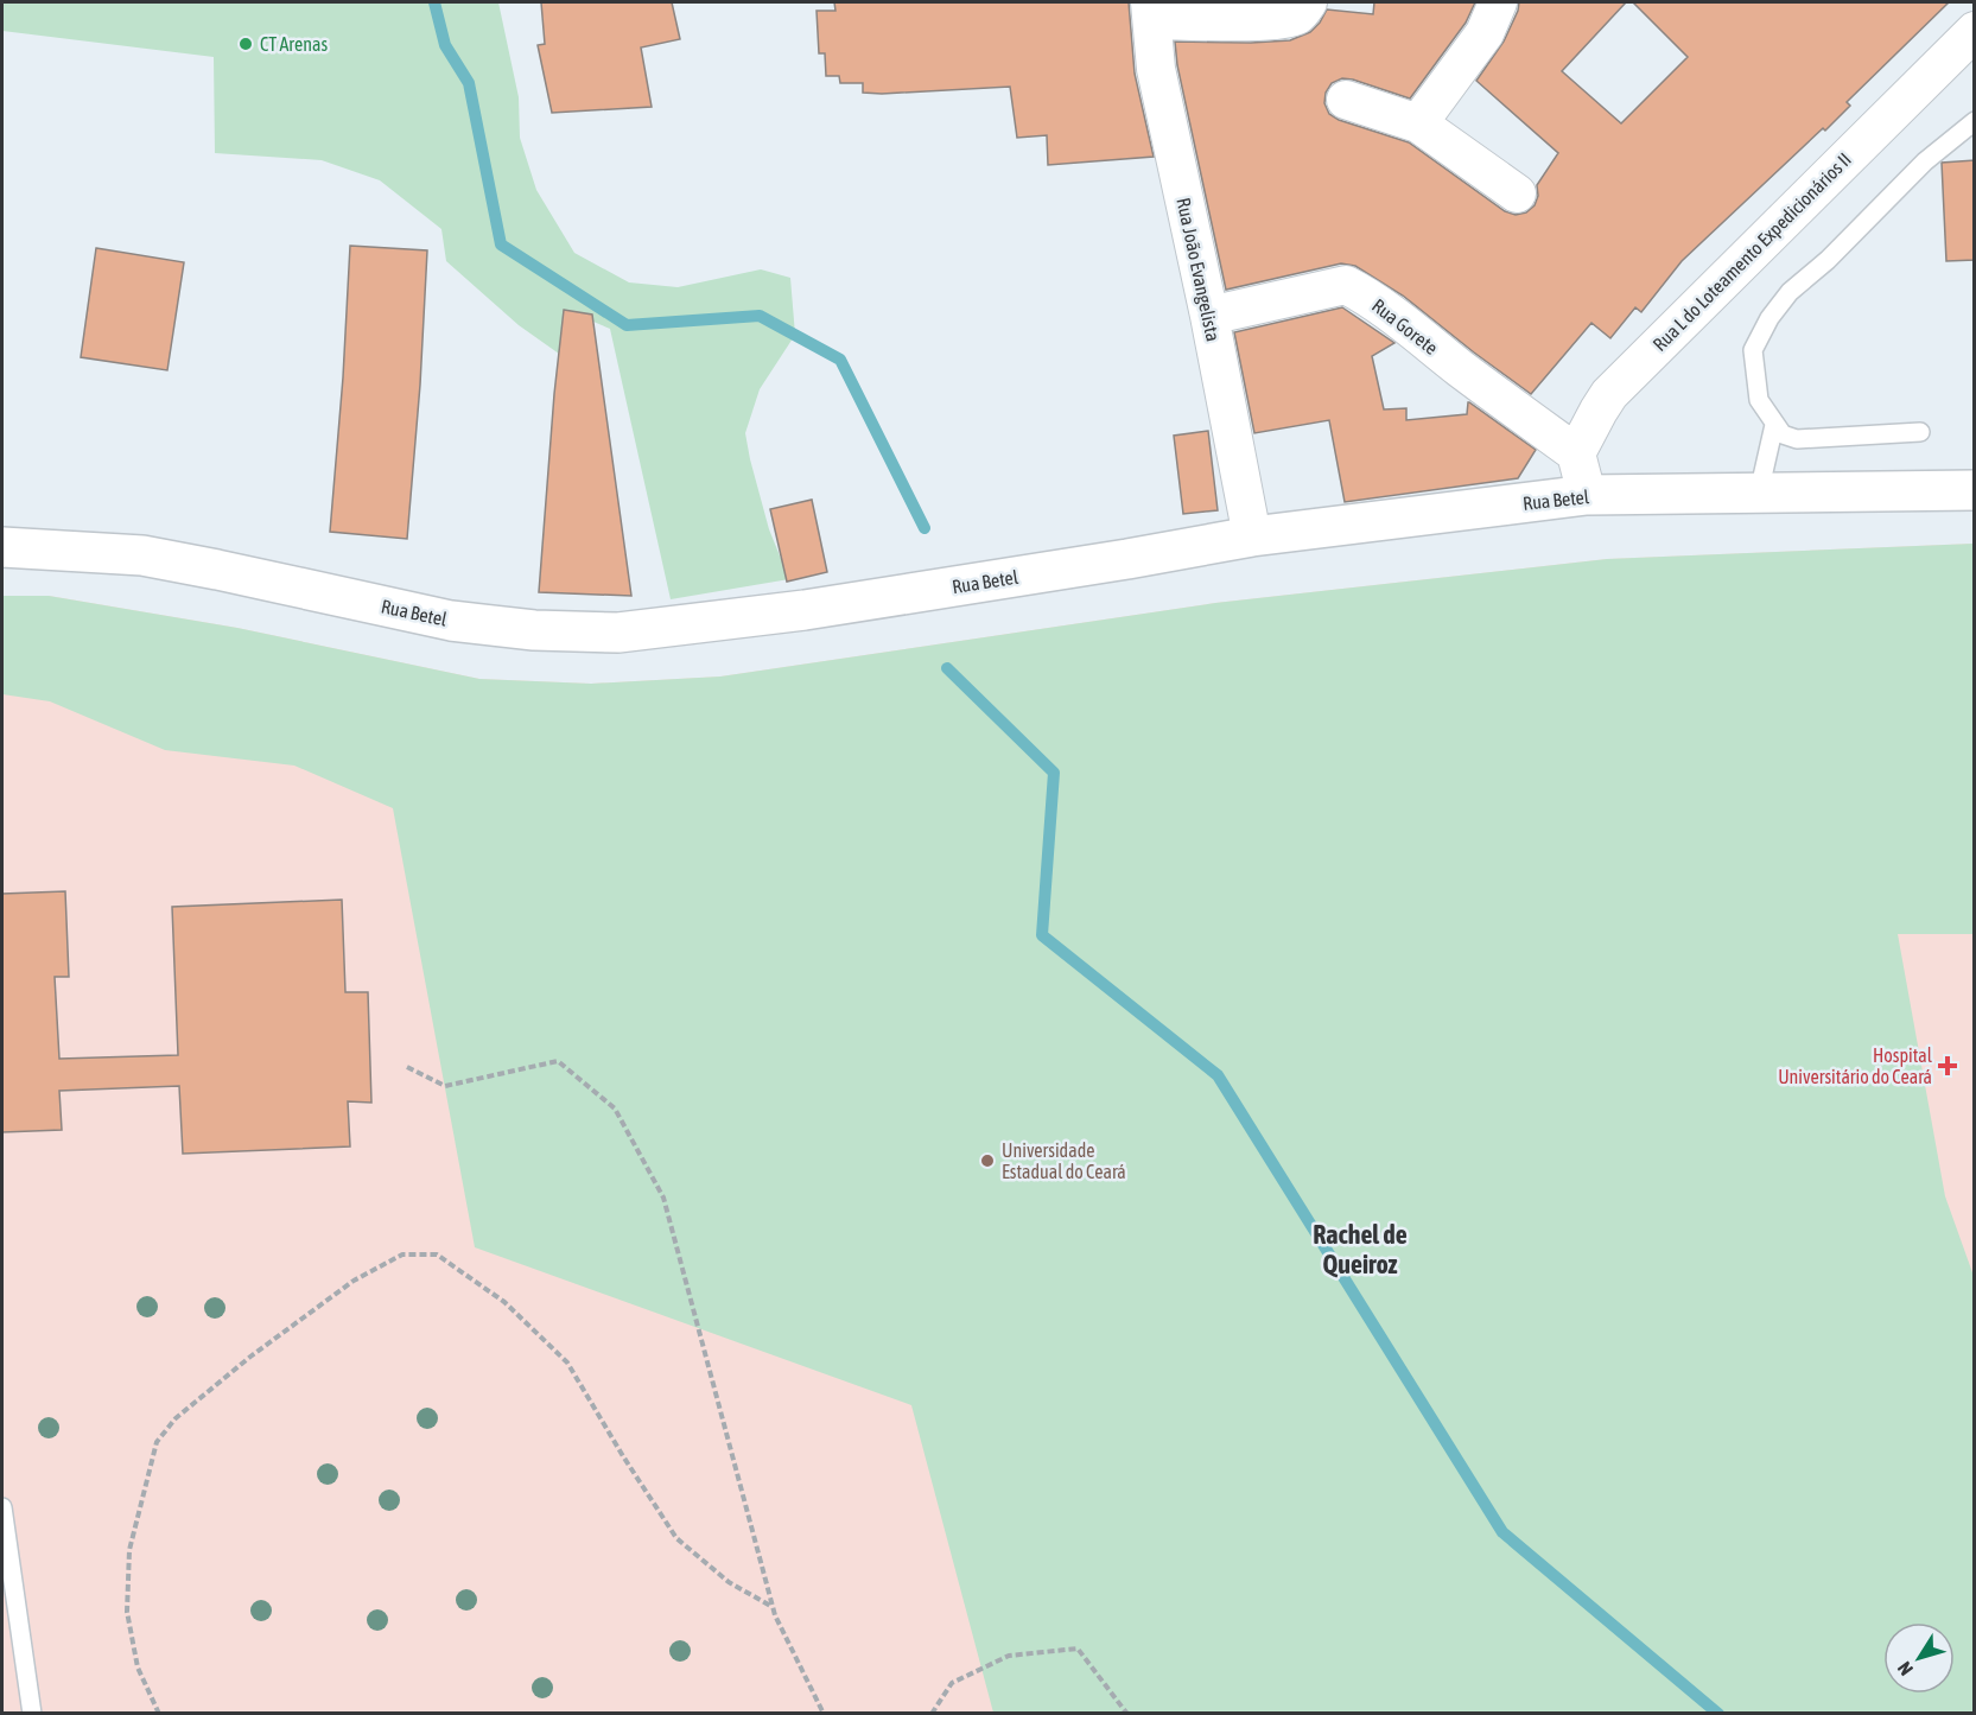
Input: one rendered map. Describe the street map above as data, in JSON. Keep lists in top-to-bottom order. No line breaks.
{"streets":{"street":["Rua L do Loteamento Expedicionários II","Rua João Evangelista","Rua Gorete","Rua Betel"]},"crossings":[["Rua L do Loteamento Expedicionários II","Rua Gorete"],["Rua João Evangelista","Rua Gorete"],["Rua João Evangelista","Rua Betel"]],"districts":["Rachel de Queiroz"],"places":{"other":["CT Arenas","Universidade Estadual do Ceará"],"health":["Hospital Universitário do Ceará"]},"north":"bottom left"}
